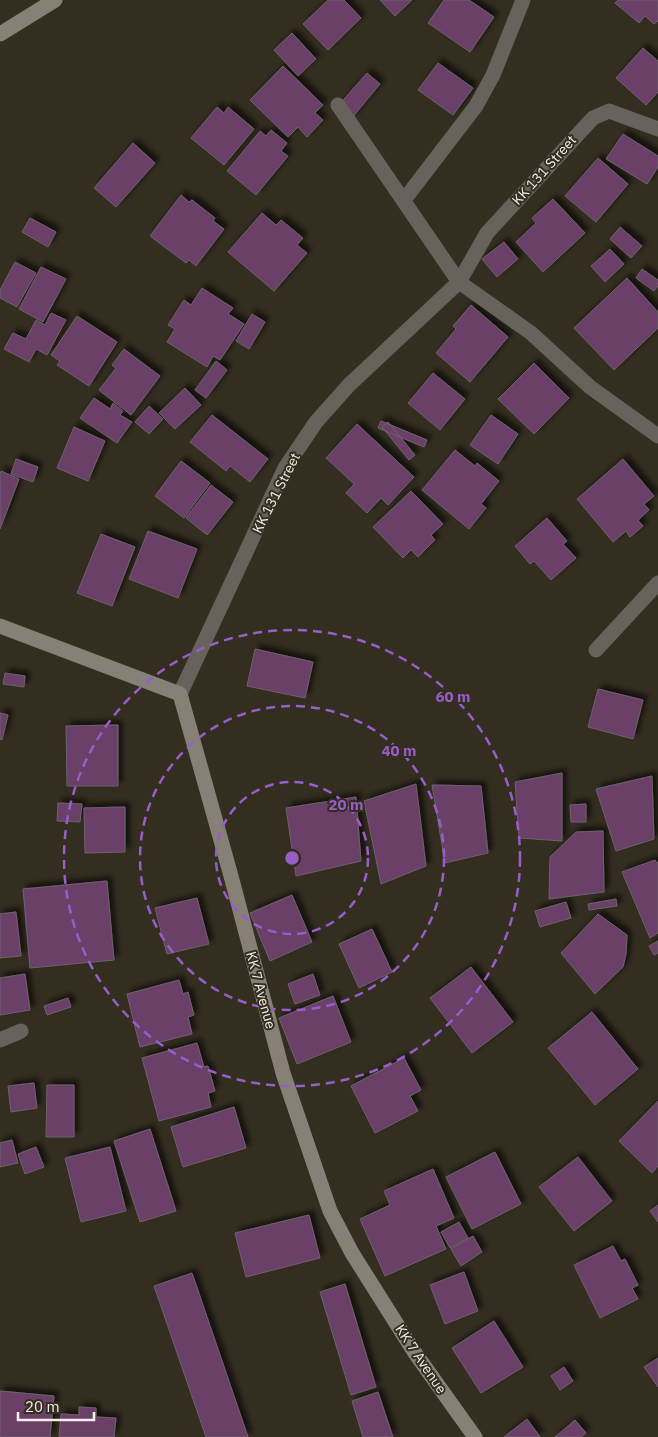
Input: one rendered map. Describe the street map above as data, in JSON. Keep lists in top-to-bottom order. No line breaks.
{"streets":{"street":["KK 131 Street","KK 7 Avenue"]},"crossings":[["KK 131 Street","KK 7 Avenue"]],"scale_bar":"20 m","rings":["60 m","40 m","20 m"]}
